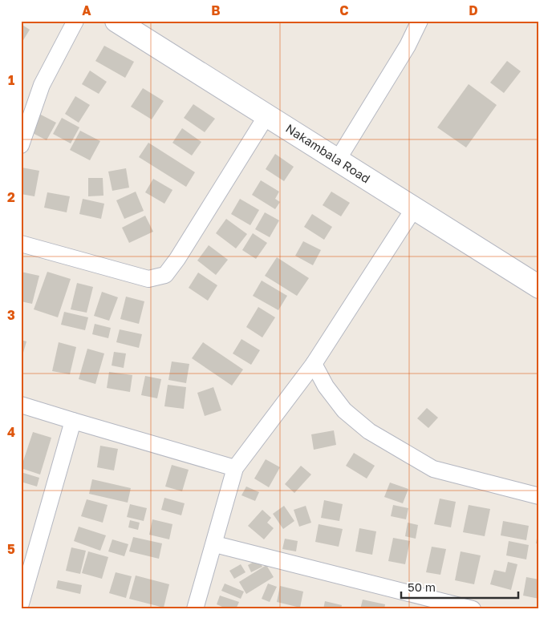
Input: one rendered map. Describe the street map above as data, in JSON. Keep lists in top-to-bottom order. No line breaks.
{"streets":{"main road":["Nakambala Road"]},"scale_bar":"50 m","grid":{"columns":["A","B","C","D"],"rows":["1","2","3","4","5"]}}
